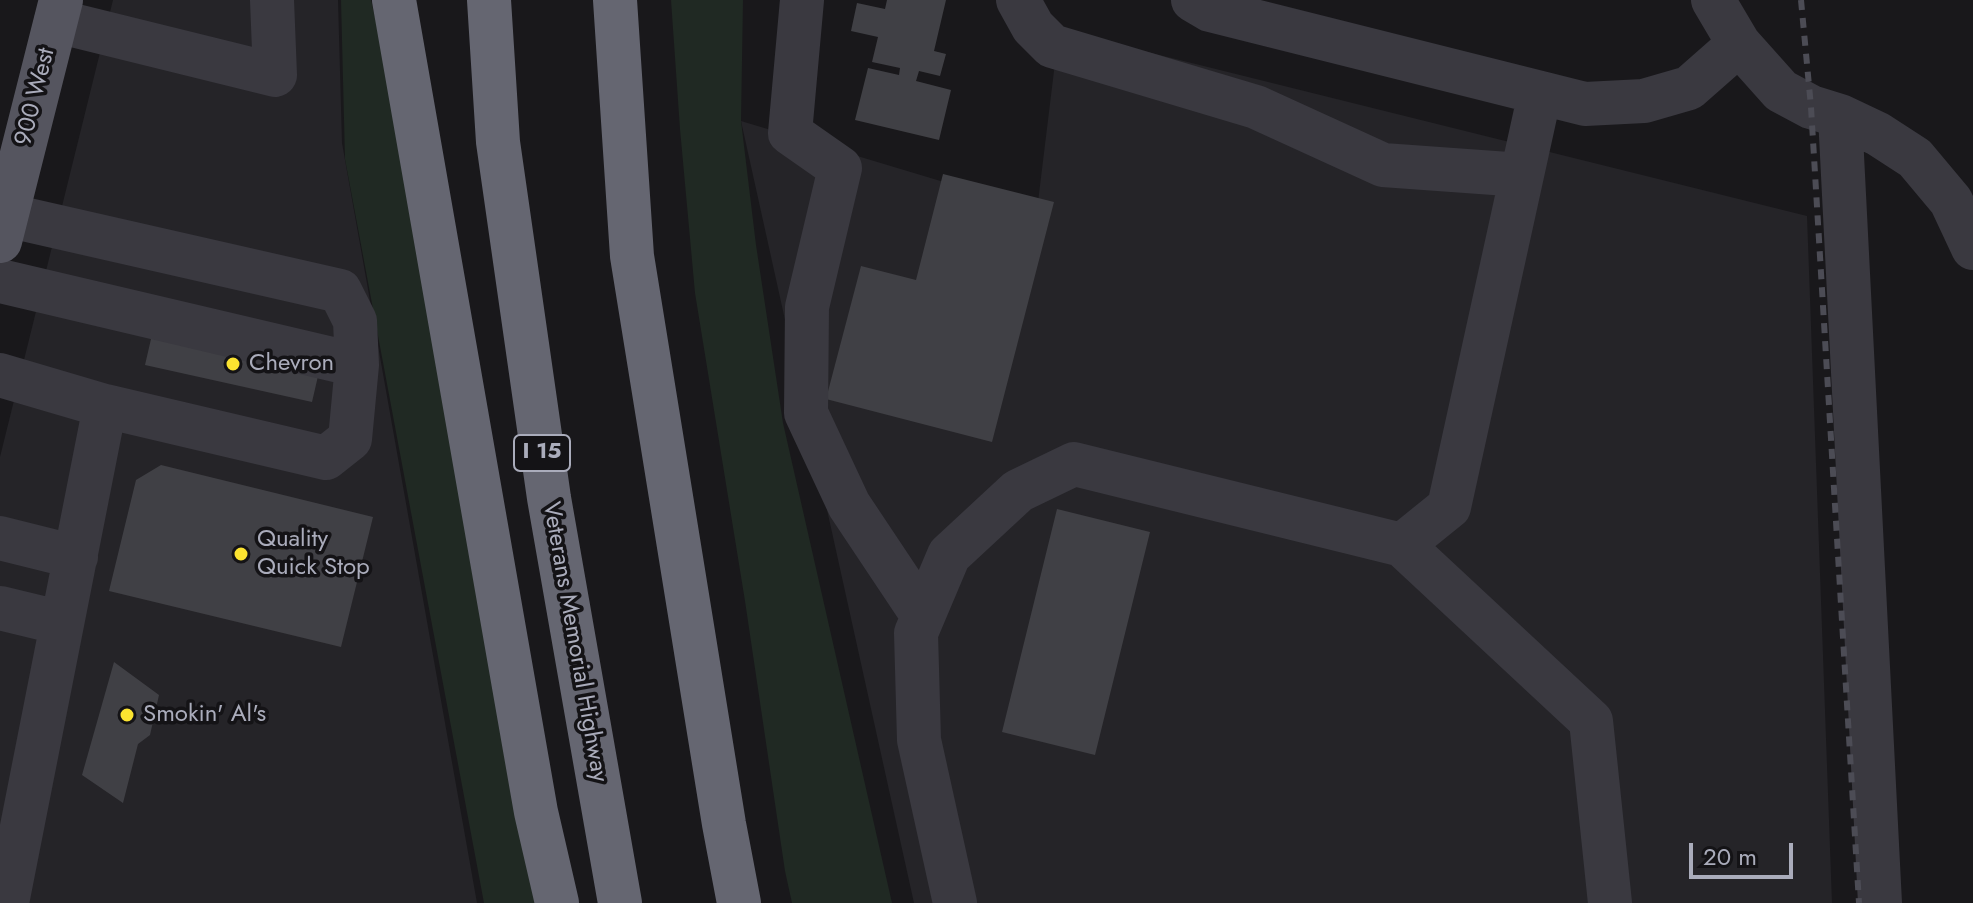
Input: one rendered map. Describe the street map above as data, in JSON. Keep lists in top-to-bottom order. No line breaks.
{"streets":{"highway":["I 15","Veterans Memorial Highway"],"main road":["900 West"]},"places":["Chevron","Quality Quick Stop","Smokin' Al's"],"scale_bar":"20 m"}
